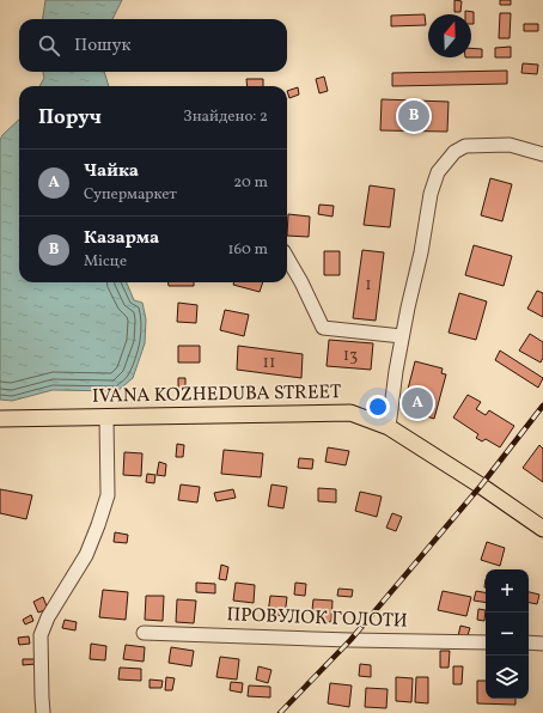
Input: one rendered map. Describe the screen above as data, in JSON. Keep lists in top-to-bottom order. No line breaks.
{"streets":{"main road":["IVANA KOZHEDUBA STREET"],"street":["ПРОВУЛОК ГОЛОТИ"]},"house_numbers":["1","13","11"],"north":"top","page":{"search":"Пошук","heading":["Поруч","Знайдено: 2"],"pins":["B","A"],"list":[{"mark":"A","name":"Чайка","note":"Супермаркет","value":"20 m"},{"mark":"B","name":"Казарма","note":"Місце","value":"160 m"}],"map_buttons":["+","−"]}}
